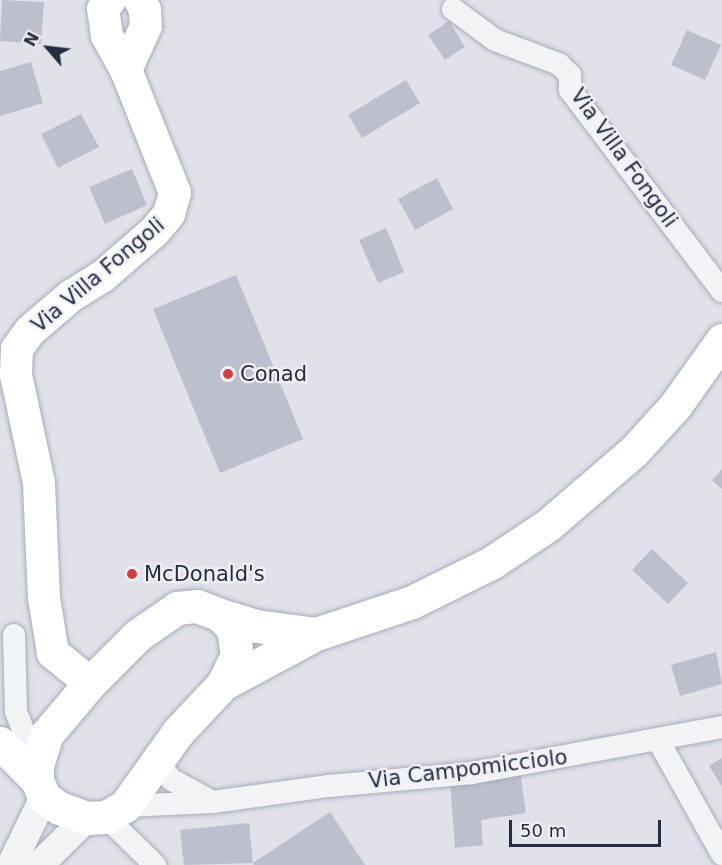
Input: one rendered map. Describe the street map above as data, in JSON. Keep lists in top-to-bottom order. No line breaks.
{"streets":{"main road":["Via Villa Fongoli"],"street":["Via Campomicciolo"]},"places":["Conad","McDonald's"],"scale_bar":"50 m","north":"top left"}
